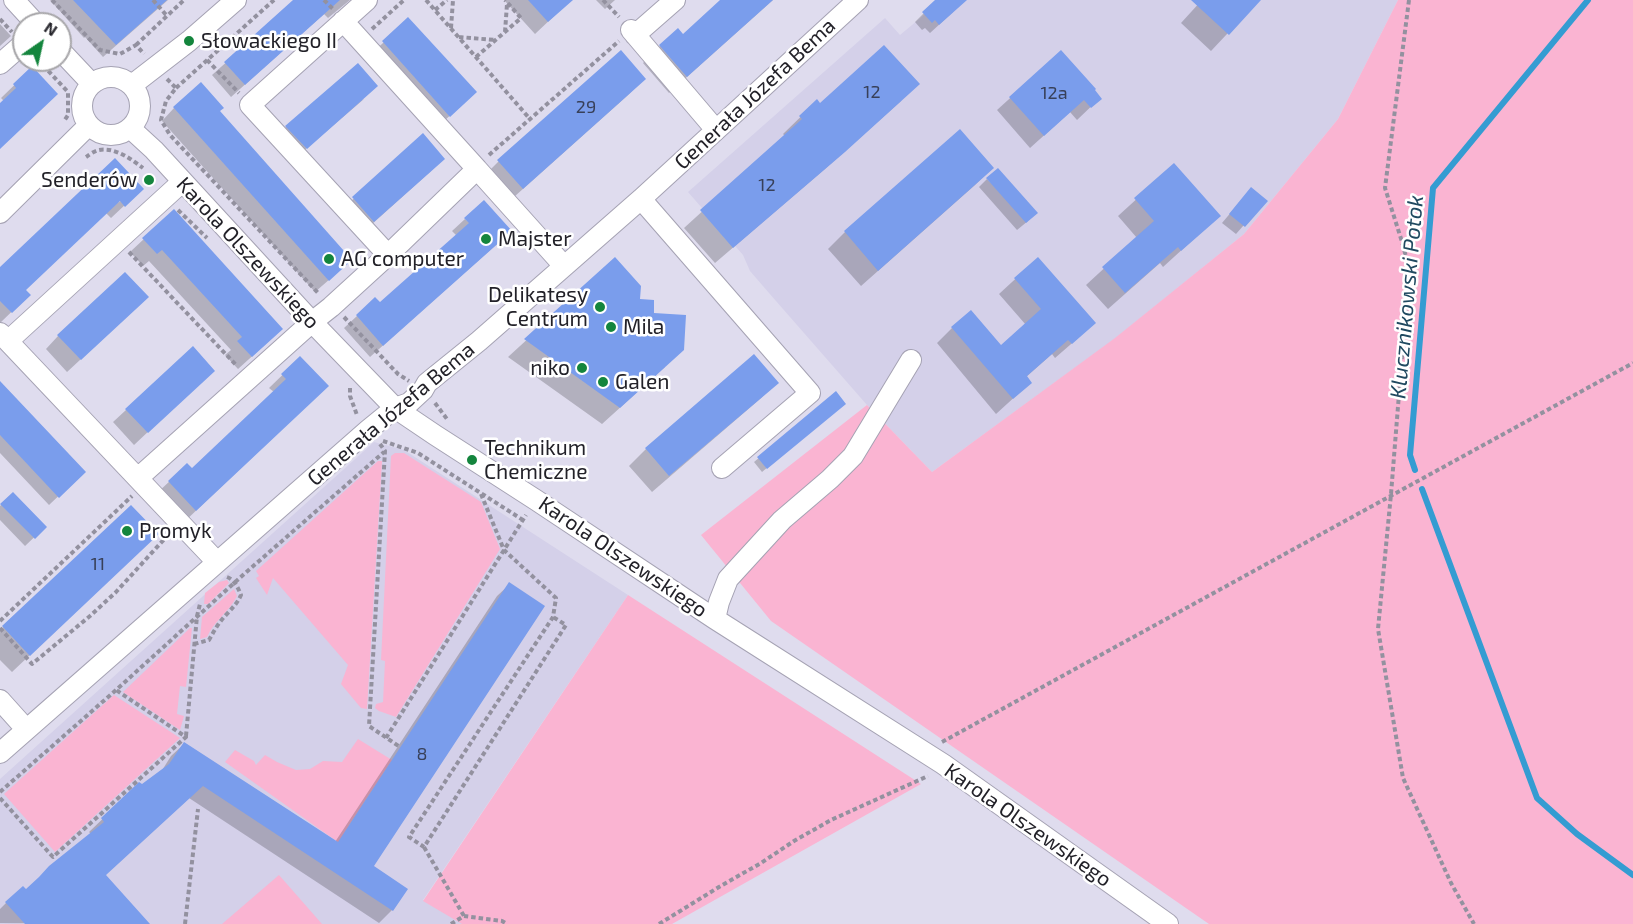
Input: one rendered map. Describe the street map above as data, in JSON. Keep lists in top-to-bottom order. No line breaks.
{"streets":{"street":["Generała Józefa Bema","Karola Olszewskiego"]},"crossings":[["Generała Józefa Bema","Karola Olszewskiego"]],"water":["Klucznikowski Potok"],"places":["Słowackiego II","Senderów","Majster","AG computer","Delikatesy Centrum","Mila","niko","Galen","Technikum Chemiczne","Promyk"],"house_numbers":["12","12a","29","12","11","8"],"north":"top right"}
